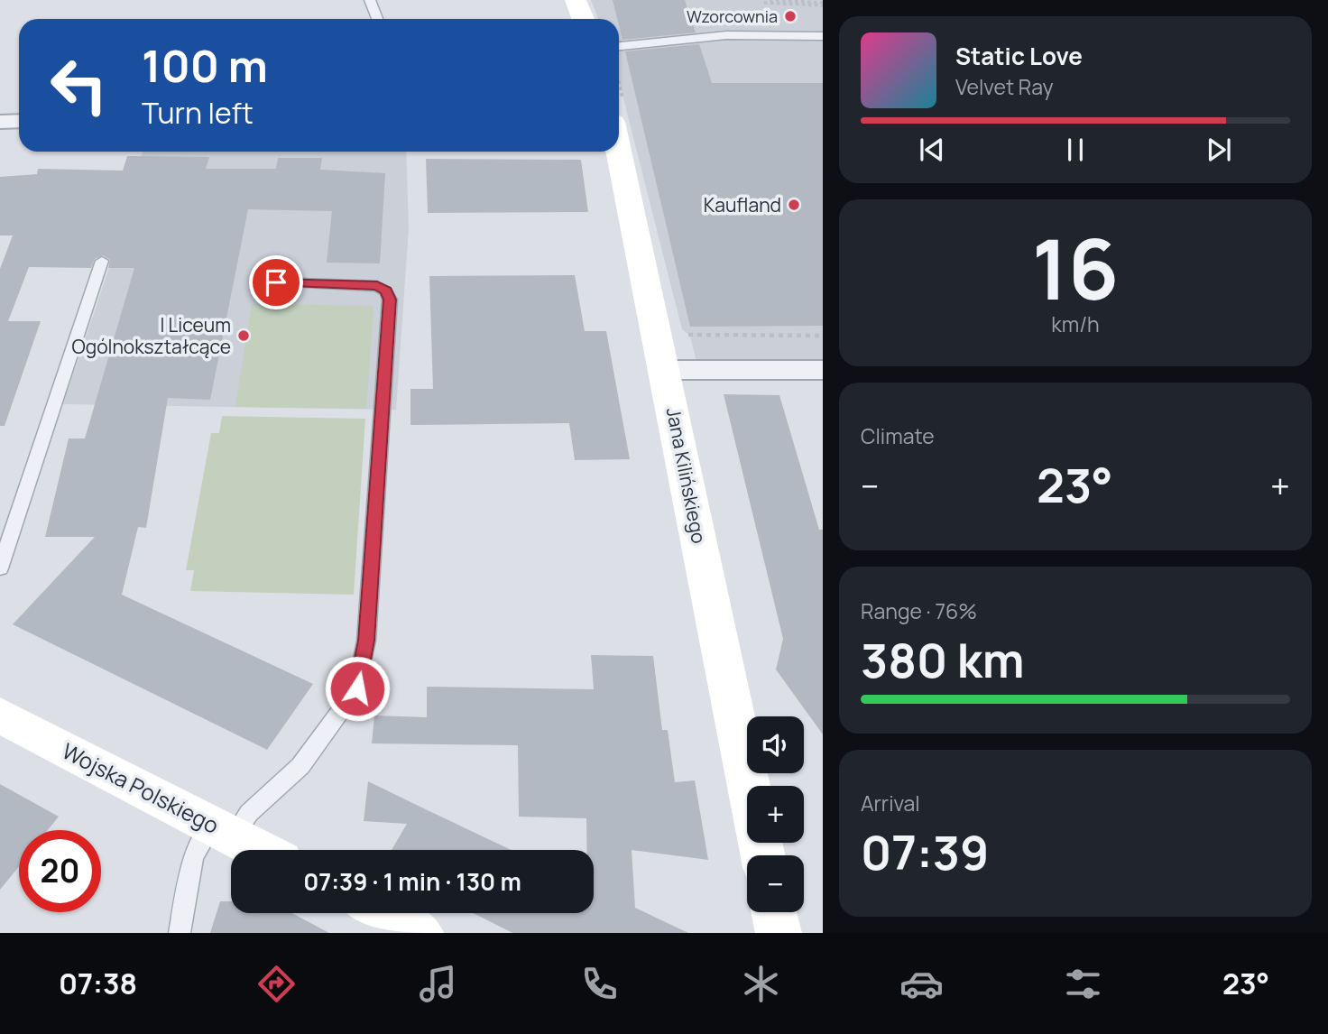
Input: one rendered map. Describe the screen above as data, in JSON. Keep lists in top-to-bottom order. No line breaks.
{"streets":{"street":["Jana Kilińskiego","Wojska Polskiego"]},"places":["Wzorcownia","Kaufland","I Liceum Ogólnokształcące"],"page":{"turn":["100 m","Turn left"],"song":["Static Love","Velvet Ray"],"tile":[["16","km/h"],"Climate",["Range · 76%","380 km"],["Arrival","07:39"]],"heat":["−","23°","+"],"map_buttons":["+","−"],"limit":"20","trip":"07:39 · 1 min · 130 m","tabs":["07:38","23°"]}}
